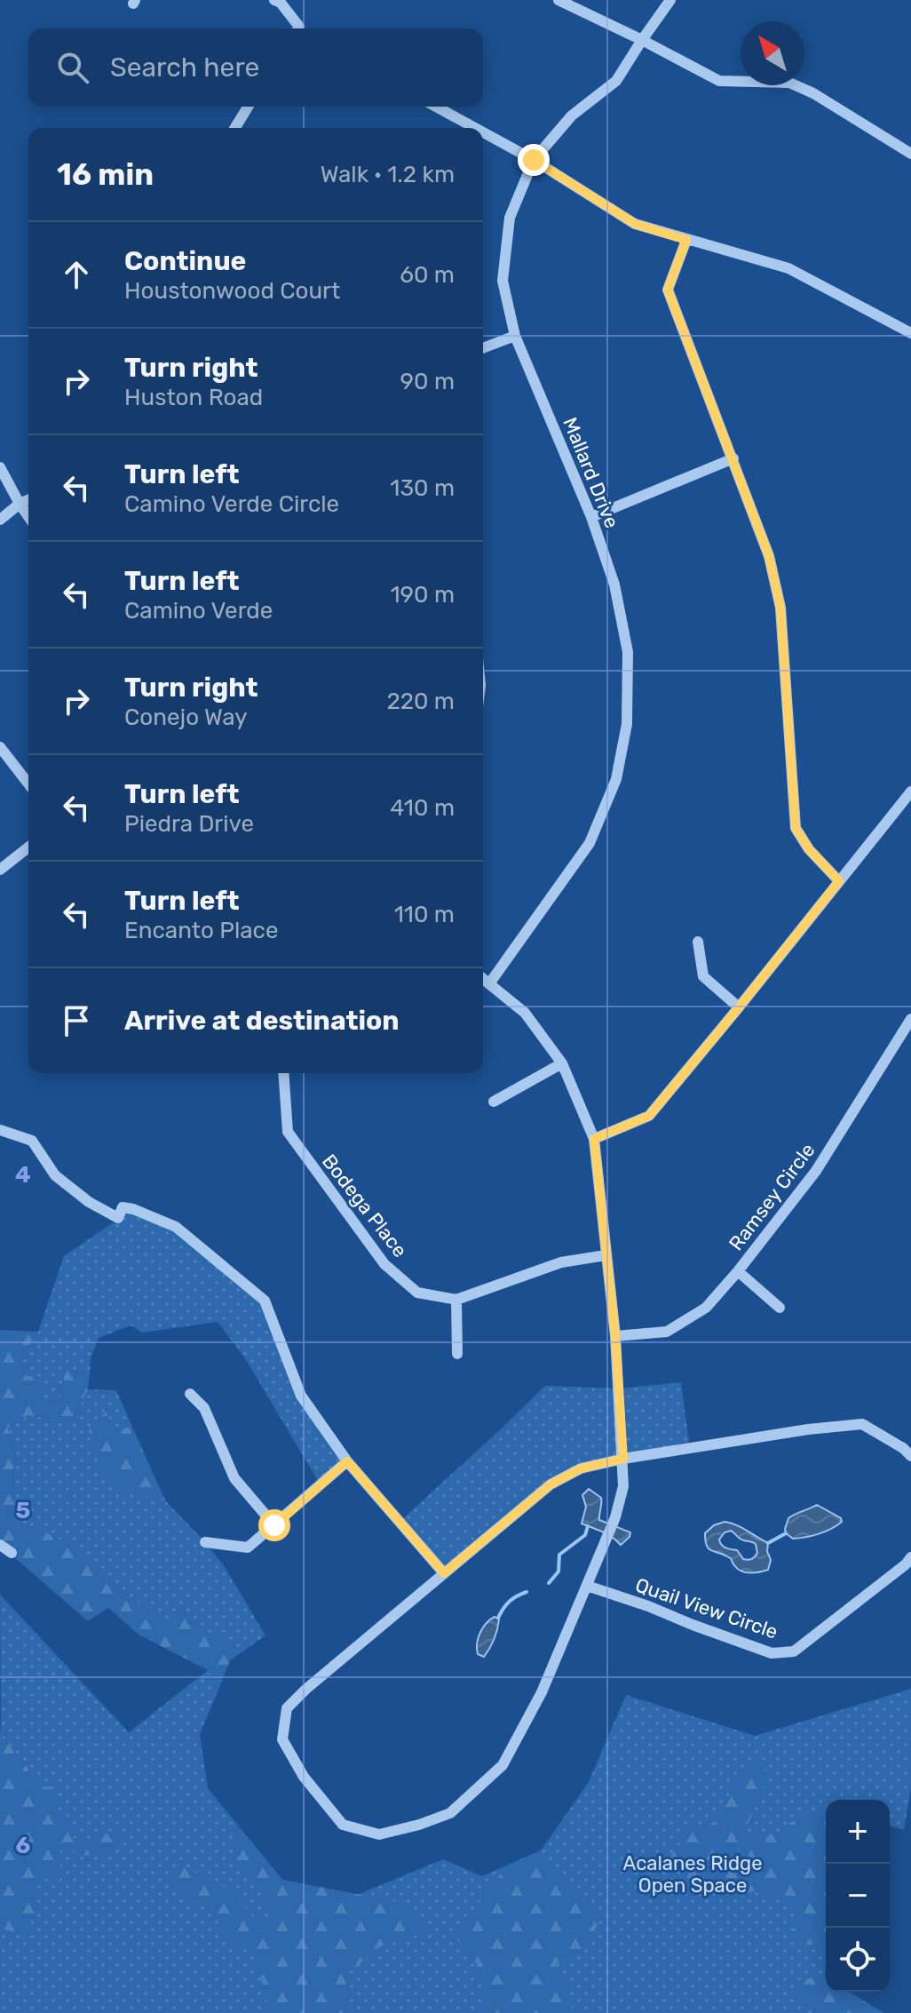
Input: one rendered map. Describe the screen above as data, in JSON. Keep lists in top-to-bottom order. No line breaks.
{"streets":{"street":["Mallard Drive","Ramsey Circle","Bodega Place","Quail View Circle"]},"parks":["Acalanes Ridge Open Space"],"north":"top left","page":{"search":"Search here","heading":["16 min","Walk · 1.2 km"],"list":[["Continue","Houstonwood Court","60 m"],["Turn right","Huston Road","90 m"],["Turn left","Camino Verde Circle","130 m"],["Turn left","Camino Verde","190 m"],["Turn right","Conejo Way","220 m"],["Turn left","Piedra Drive","410 m"],["Turn left","Encanto Place","110 m"],"Arrive at destination"],"map_buttons":["+","−"]},"grid":{"rows":["4","5","6"]}}
